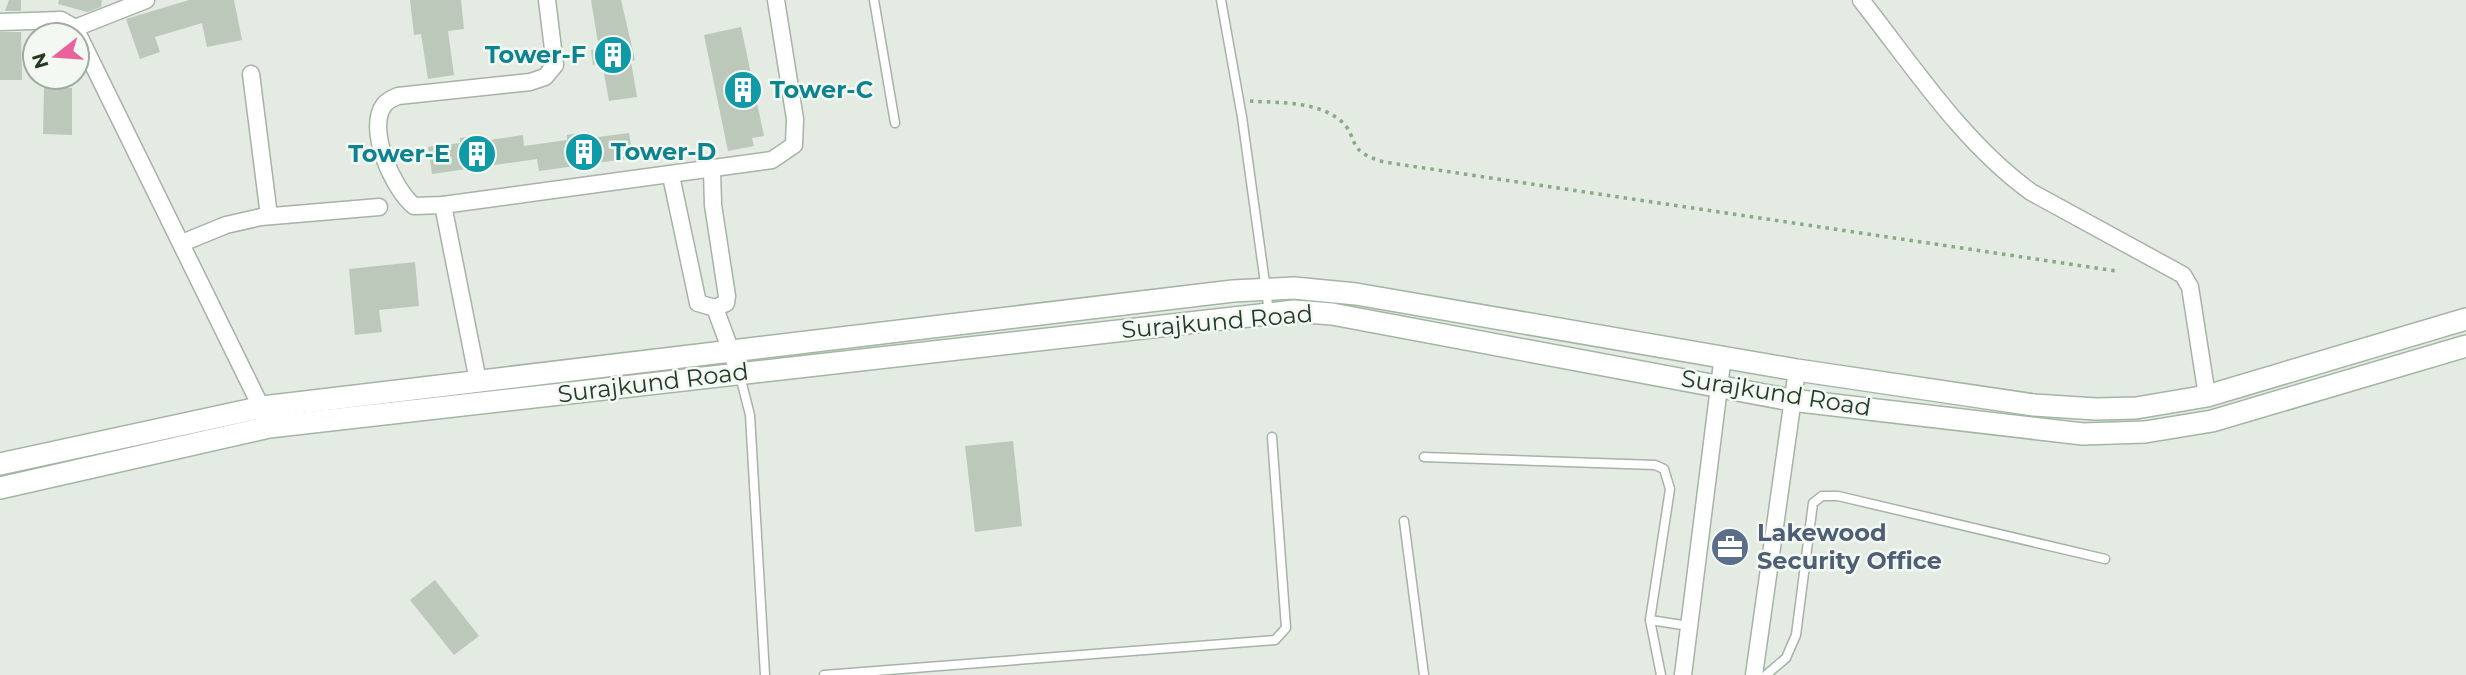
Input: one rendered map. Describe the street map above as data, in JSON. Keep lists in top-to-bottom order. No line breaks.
{"streets":{"main road":["Surajkund Road"]},"places":{"building":["Tower-F","Tower-C","Tower-D","Tower-E"],"office":["Lakewood Security Office"]},"north":"left"}
